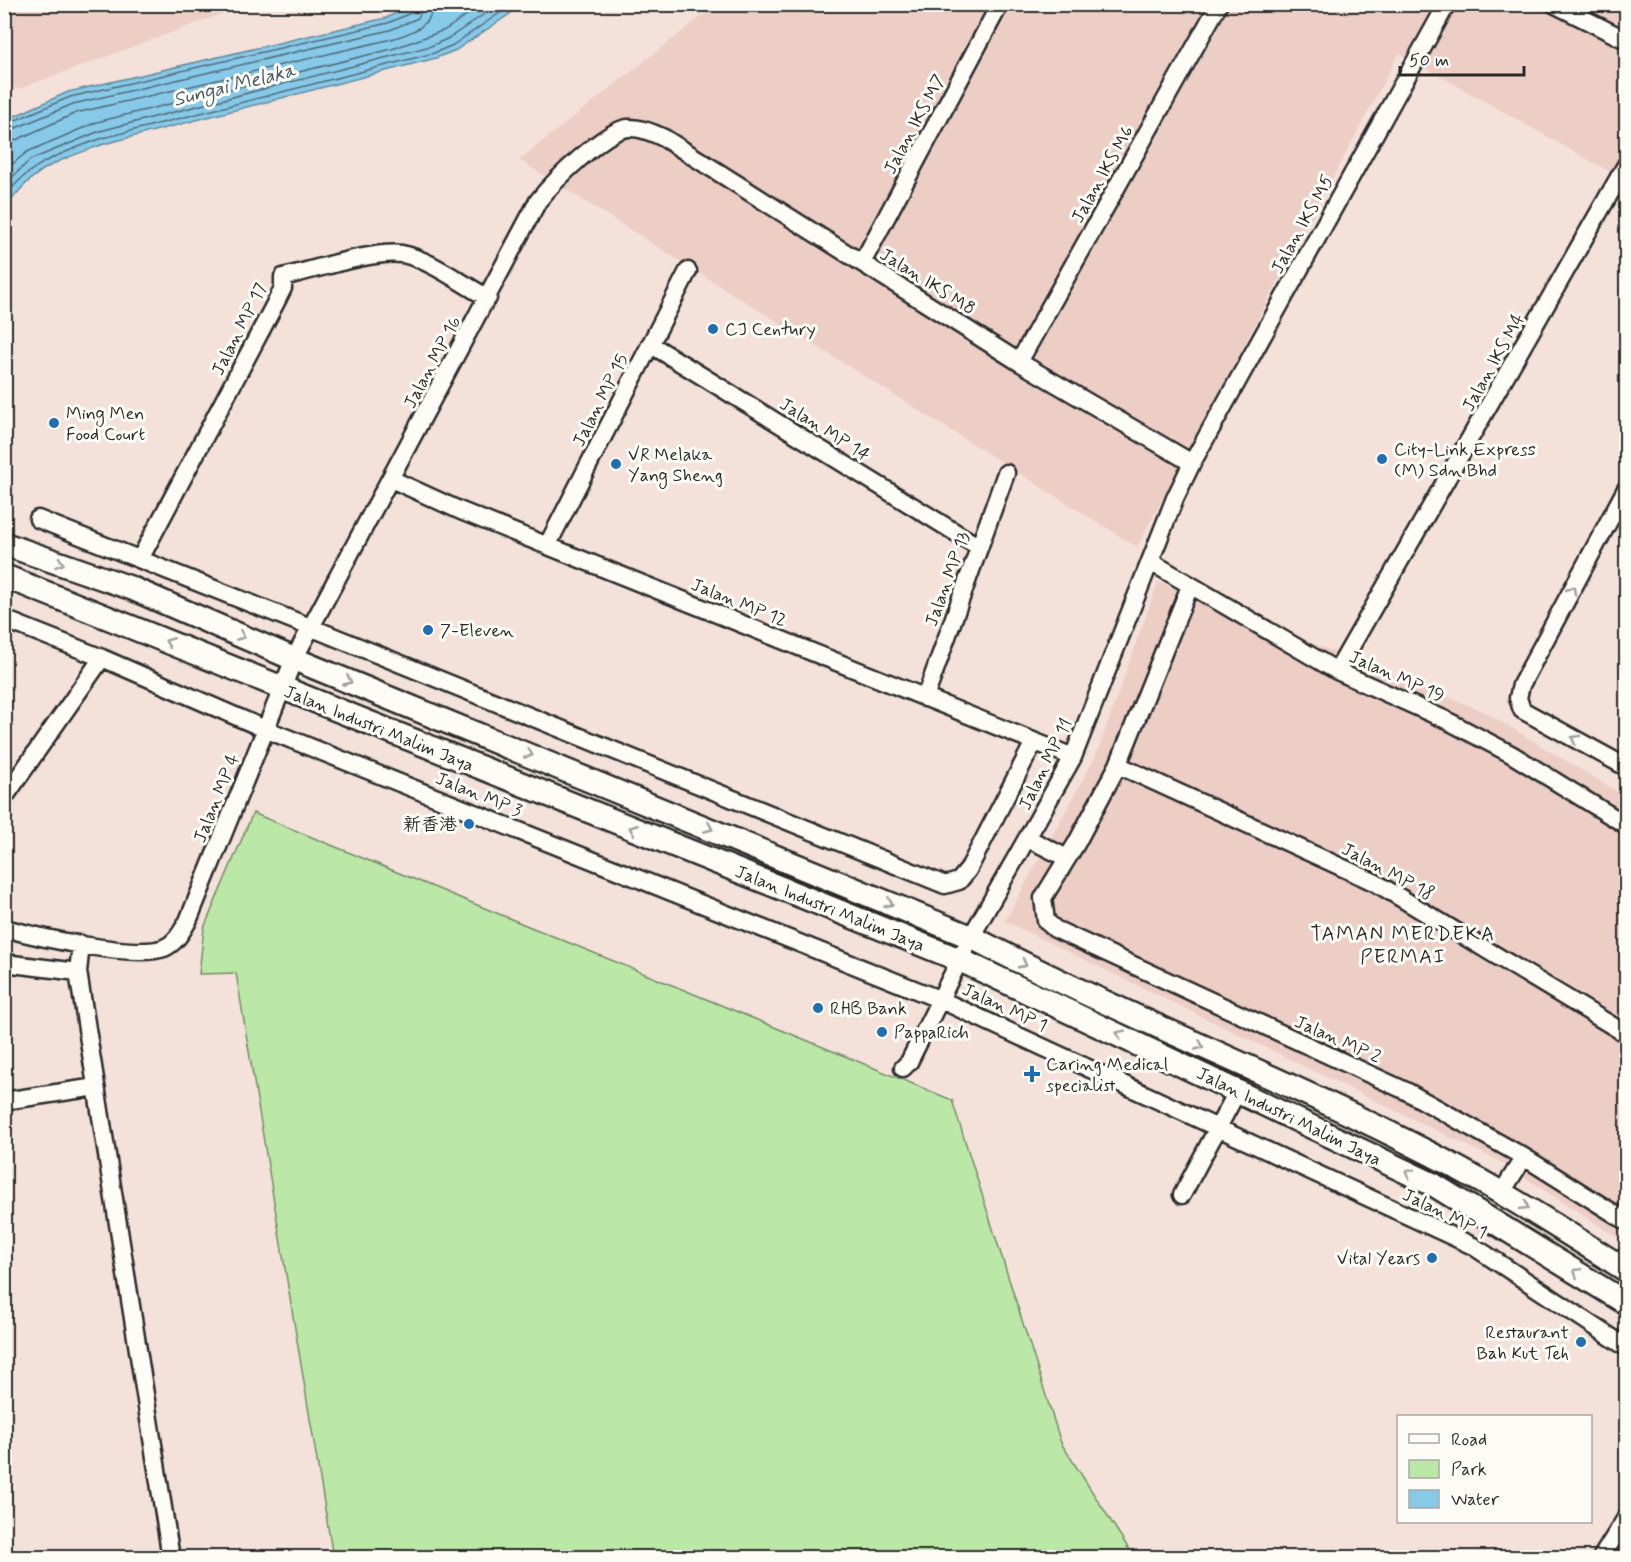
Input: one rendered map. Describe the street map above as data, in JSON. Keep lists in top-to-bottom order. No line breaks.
{"streets":{"main road":["Jalan Industri Malim Jaya"],"street":["Jalan IKS M7","Jalan IKS M6","Jalan IKS M5","Jalan IKS M8","Jalan MP 17","Jalan MP 16","Jalan IKS M4","Jalan MP 15","Jalan MP 14","Jalan MP 13","Jalan MP 12","Jalan MP 19","Jalan MP 11","Jalan MP 3","Jalan MP 4","Jalan MP 18","Jalan MP 1","Jalan MP 2"]},"crossings":[["Jalan IKS M7","Jalan IKS M8"],["Jalan IKS M6","Jalan IKS M8"],["Jalan IKS M5","Jalan IKS M8"],["Jalan IKS M5","Jalan MP 11"],["Jalan IKS M8","Jalan MP 16"],["Jalan IKS M8","Jalan MP 11"],["Jalan MP 17","Jalan MP 16"],["Jalan MP 16","Jalan MP 12"],["Jalan MP 16","Jalan Industri Malim Jaya"],["Jalan MP 16","Jalan MP 4"],["Jalan IKS M4","Jalan MP 19"],["Jalan MP 15","Jalan MP 14"],["Jalan MP 15","Jalan MP 12"],["Jalan MP 14","Jalan MP 13"],["Jalan MP 13","Jalan MP 12"],["Jalan MP 12","Jalan MP 11"],["Jalan MP 19","Jalan MP 11"],["Jalan Industri Malim Jaya","Jalan MP 11"],["Jalan Industri Malim Jaya","Jalan MP 4"],["Jalan MP 11","Jalan MP 3"],["Jalan MP 11","Jalan MP 1"],["Jalan MP 3","Jalan MP 4"],["Jalan MP 3","Jalan MP 1"]],"districts":["TAMAN MERDEKA PERMAI"],"water":["Sungai Melaka"],"places":{"other":["CJ Century","Ming Men Food Court","City-Link Express (M) Sdn Bhd","VR Melaka Yang Sheng","7-Eleven","新香港","RHB Bank","PappaRich","Vital Years","Restaurant Bah Kut Teh"],"health":["Caring Medical specialist"]},"legend":["Road","Park","Water"],"scale_bar":"50 m"}
